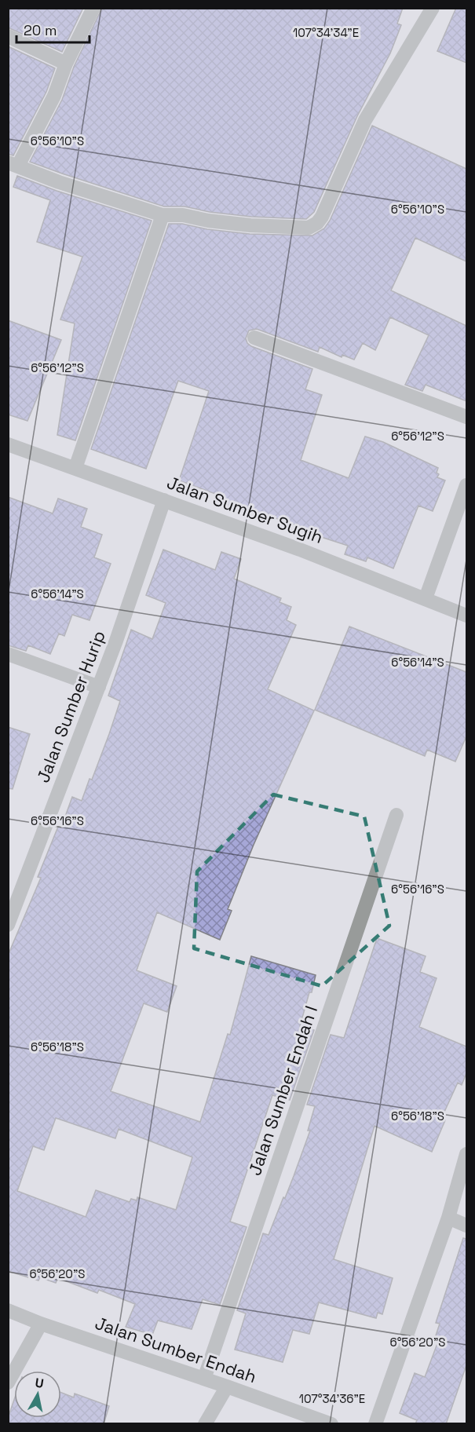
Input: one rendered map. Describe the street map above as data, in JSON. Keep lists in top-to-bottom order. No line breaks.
{"streets":{"street":["Jalan Sumber Sugih","Jalan Sumber Hurip","Jalan Sumber Endah I","Jalan Sumber Endah"]},"crossings":[["Jalan Sumber Sugih","Jalan Sumber Hurip"],["Jalan Sumber Endah I","Jalan Sumber Endah"]],"scale_bar":"20 m","north":"top","coordinates":["107°34'34\"E","6°56'10\"S","6°56'12\"S","6°56'14\"S","6°56'16\"S","6°56'18\"S","6°56'20\"S","107°34'36\"E"]}
